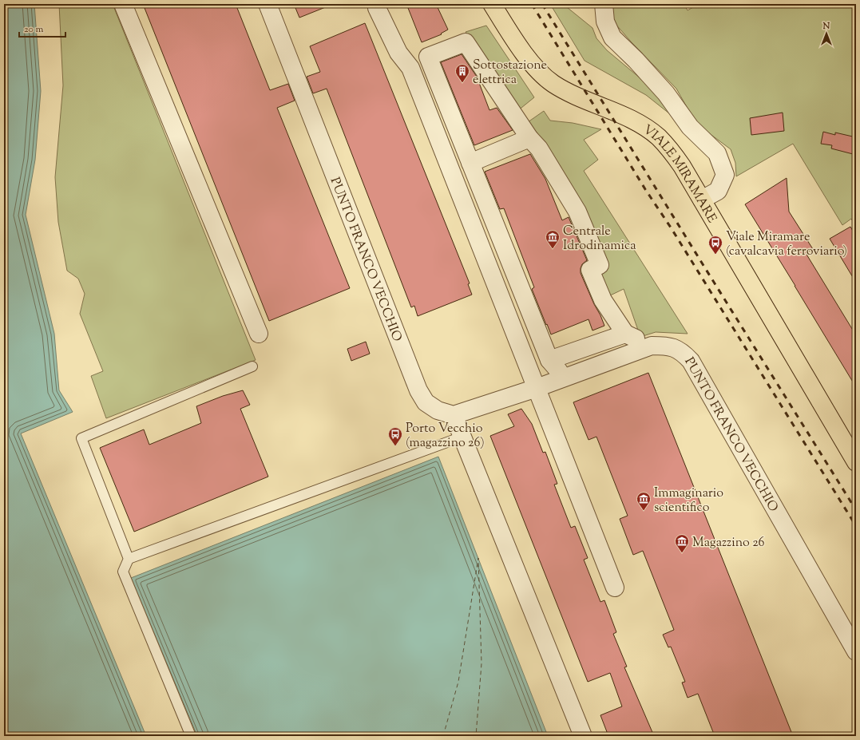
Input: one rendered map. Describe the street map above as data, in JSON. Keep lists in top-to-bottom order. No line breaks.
{"streets":{"main road":["VIALE MIRAMARE"],"street":["PUNTO FRANCO VECCHIO"]},"places":{"building":["Sottostazione elettrica"],"museum":["Centrale Idrodinamica","Immaginario scientifico","Magazzino 26"],"bus stop":["Viale Miramare (cavalcavia ferroviario)","Porto Vecchio (magazzino 26)"]},"scale_bar":"20 m","north":"top"}
